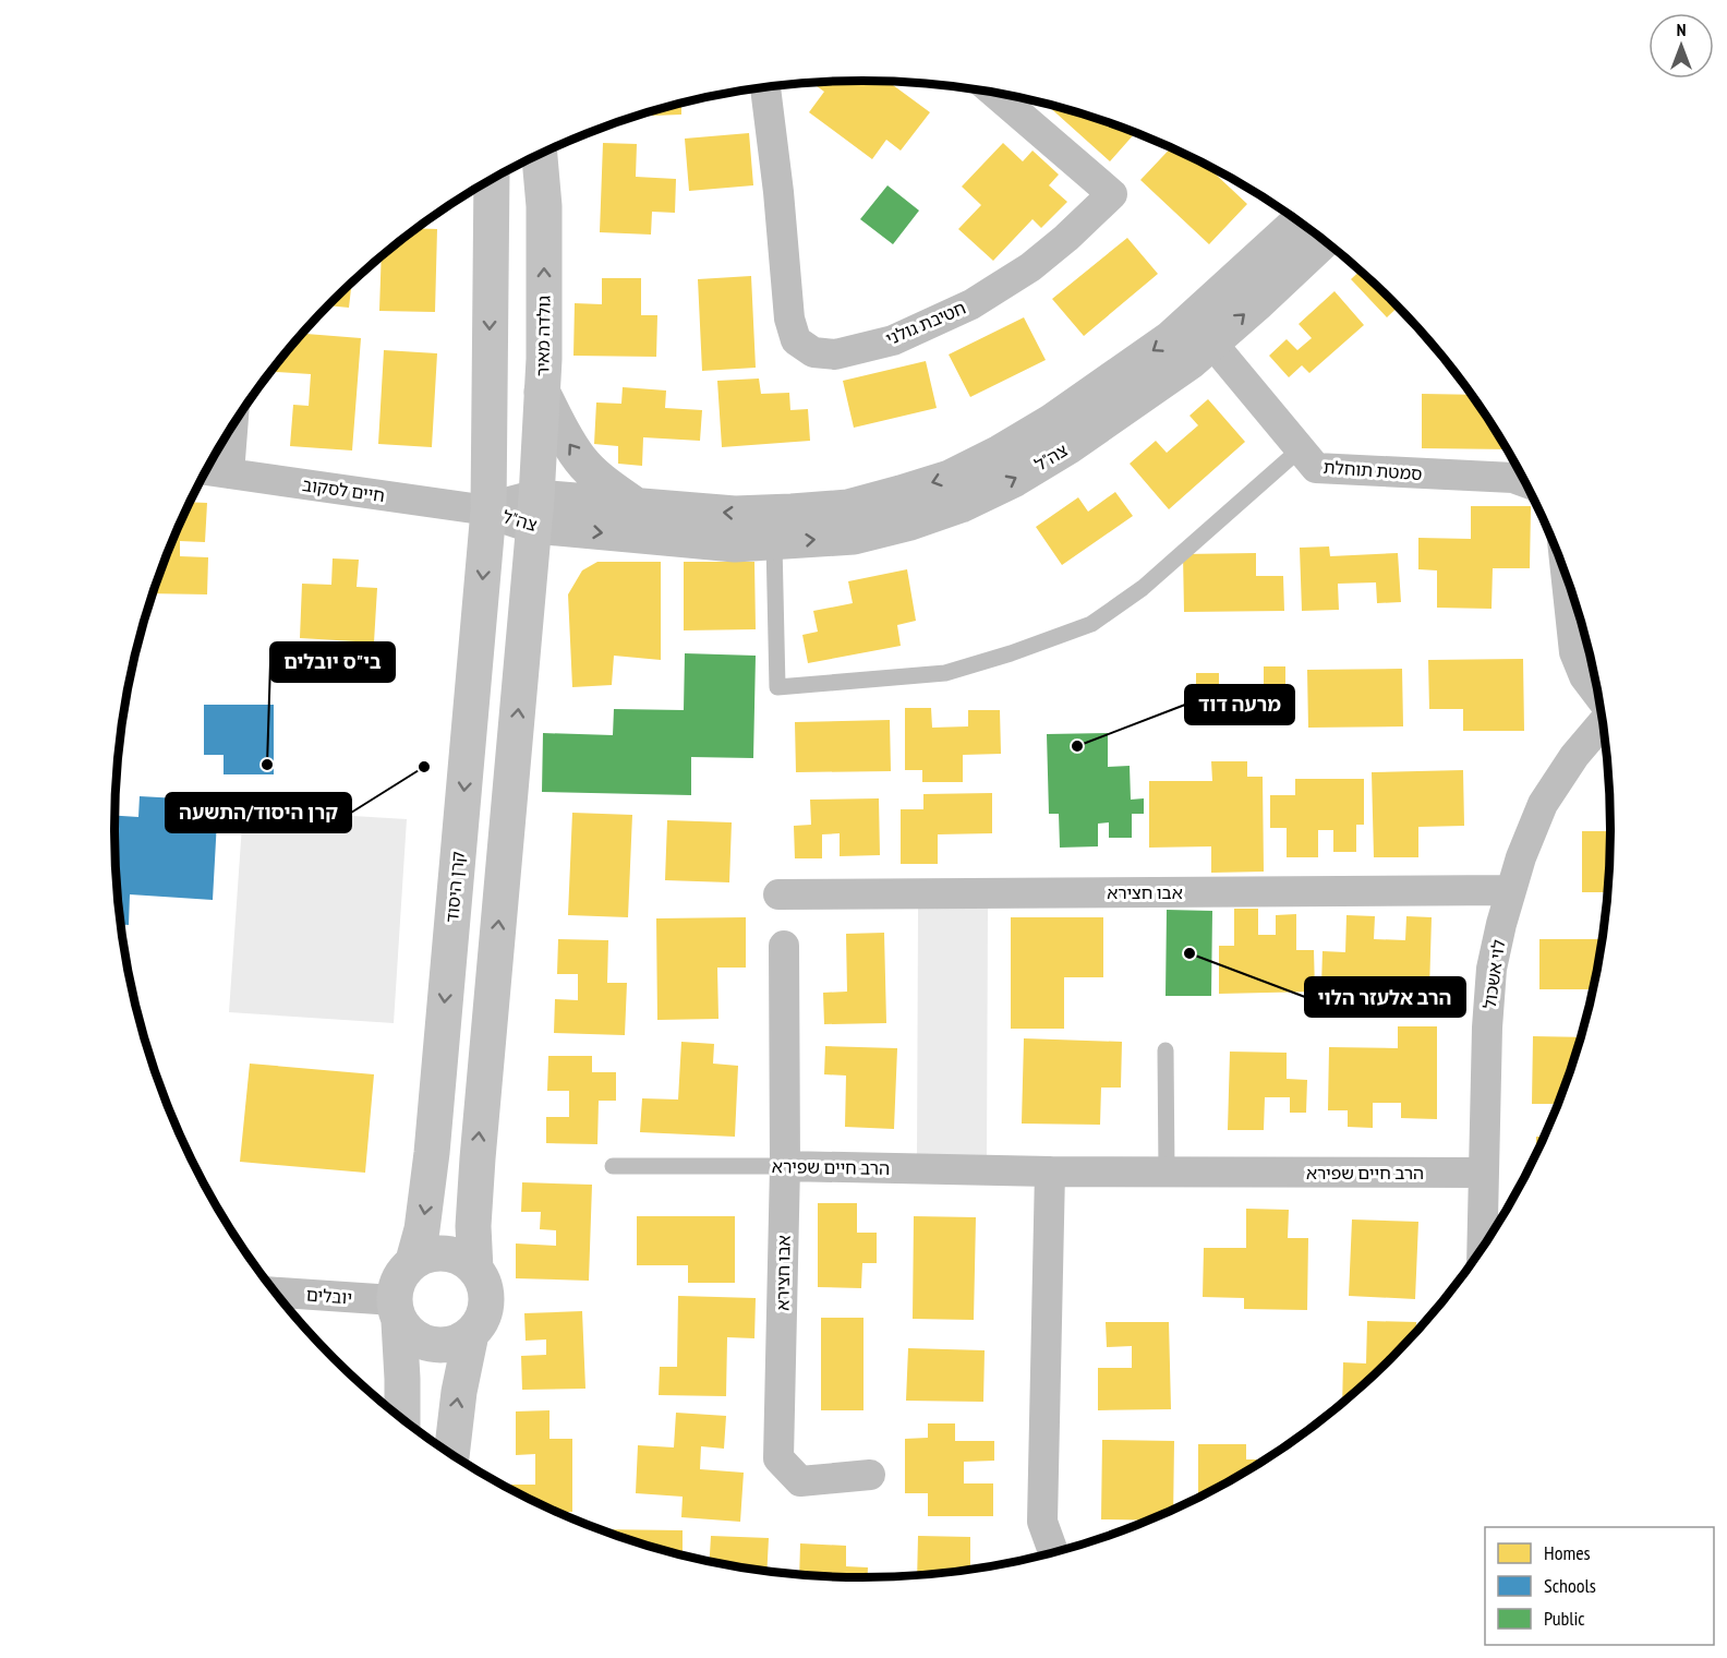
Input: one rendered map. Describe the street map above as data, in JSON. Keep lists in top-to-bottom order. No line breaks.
{"streets":{"main road":["גולדה מאיר","קרן היסוד"],"street":["חטיבת גולני","צה\"ל","סמטת תוחלת","חיים לסקוב","אבו חצירא","לוי אשכול","הרב חיים שפירא","יובלים"]},"crossings":[["גולדה מאיר","צה\"ל"],["צה\"ל","סמטת תוחלת"],["צה\"ל","חיים לסקוב"],["צה\"ל","קרן היסוד"],["חיים לסקוב","קרן היסוד"],["קרן היסוד","יובלים"],["אבו חצירא","לוי אשכול"],["אבו חצירא","הרב חיים שפירא"],["לוי אשכול","הרב חיים שפירא"]],"places":["מרעה דוד","בי\"ס יובלים","קרן היסוד/התשעה","הרב אלעזר הלוי"],"legend":["Homes","Schools","Public"],"north":"top"}
